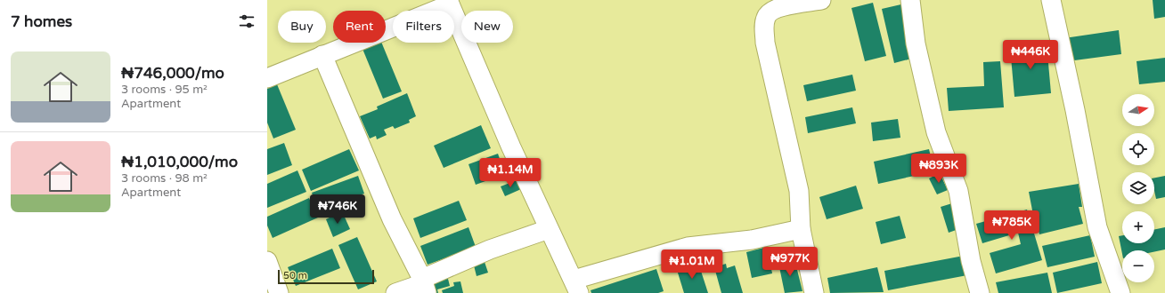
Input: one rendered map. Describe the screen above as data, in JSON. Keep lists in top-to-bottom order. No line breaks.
{"scale_bar":"50 m","north":"right","page":{"heading":"7 homes","chip":["Buy","Rent","Filters","New"],"price":["₦446K","₦893K","₦1.14M","₦746K","₦785K","₦977K","₦1.01M"],"list":[{"name":"₦746,000/mo","note":"3 rooms · 95 m² · Apartment"},{"name":"₦1,010,000/mo","note":"3 rooms · 98 m² · Apartment"}],"map_buttons":["+","−"],"scale":"50 m"}}
